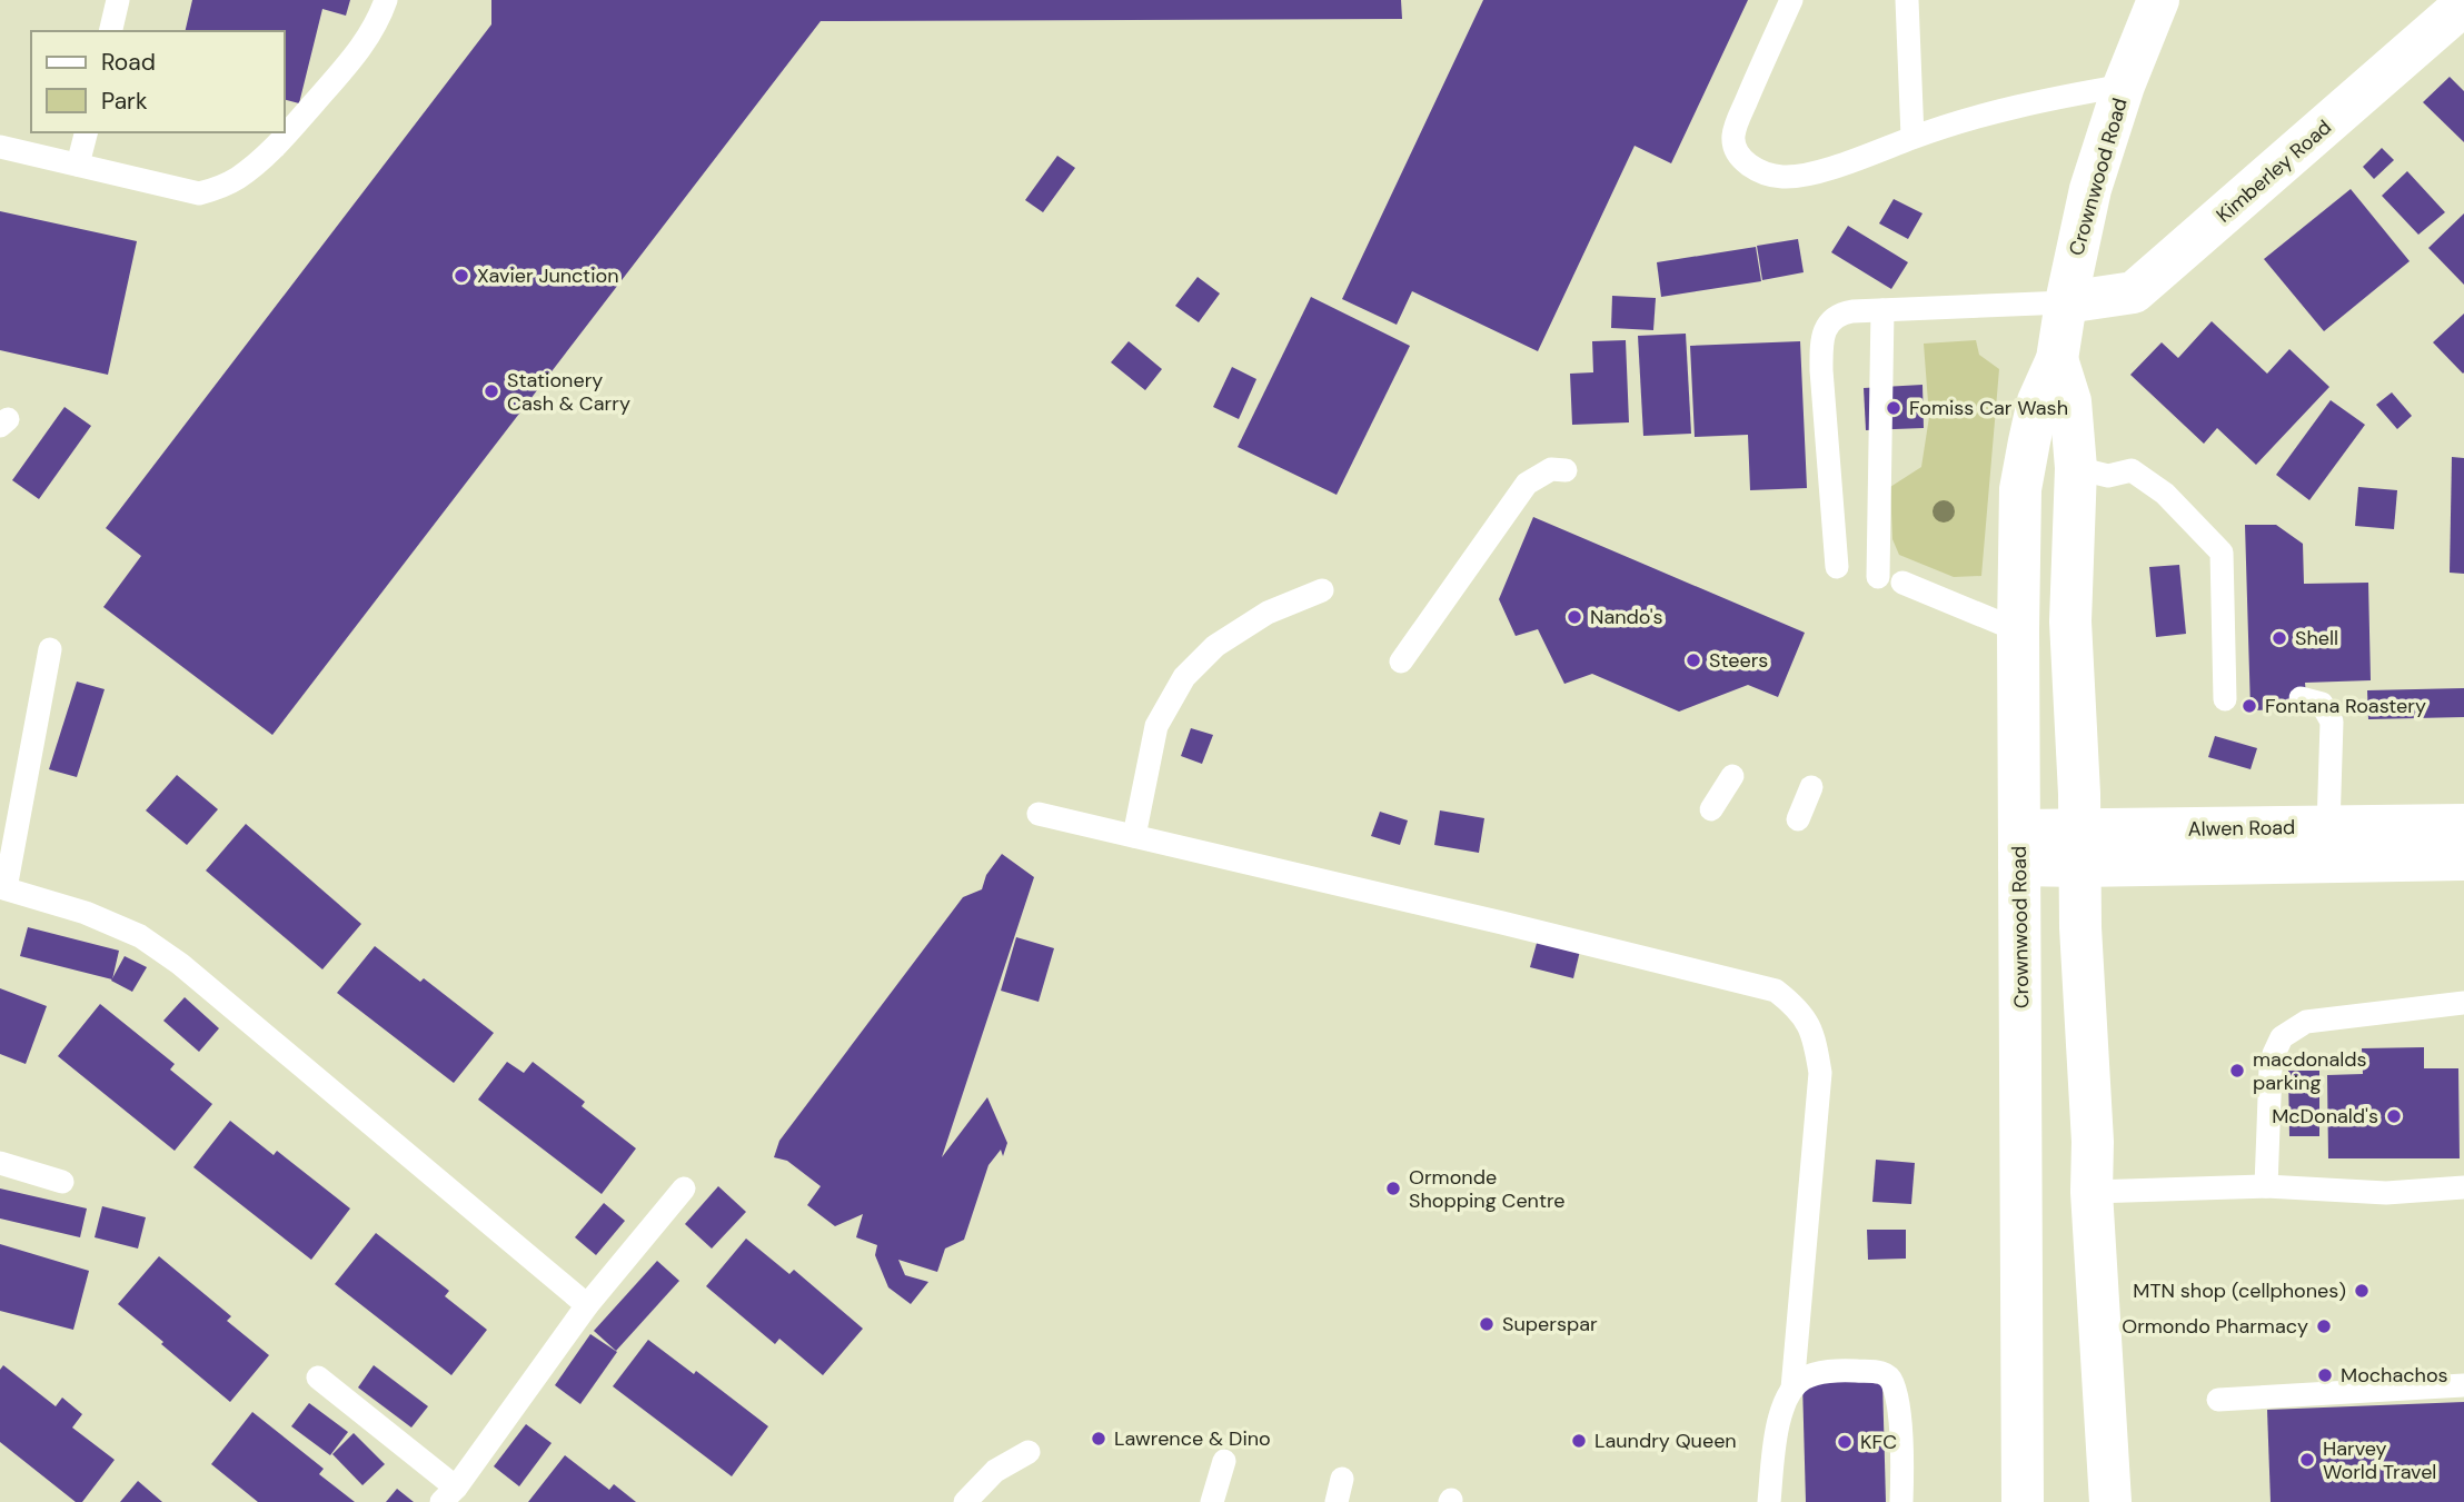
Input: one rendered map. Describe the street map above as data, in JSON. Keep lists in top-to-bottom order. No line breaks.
{"streets":{"main road":["Kimberley Road","Crownwood Road","Alwen Road"]},"crossings":[["Kimberley Road","Crownwood Road"],["Crownwood Road","Alwen Road"]],"places":["Xavier Junction","Stationery Cash & Carry","Fomiss Car Wash","Nando's","Shell","Steers","Fontana Roastery","macdonalds parking","McDonald's","Ormonde Shopping Centre","MTN shop (cellphones)","Superspar","Ormondo Pharmacy","Mochachos","Lawrence & Dino","Laundry Queen","KFC","Harvey World Travel"],"legend":["Road","Park"]}
